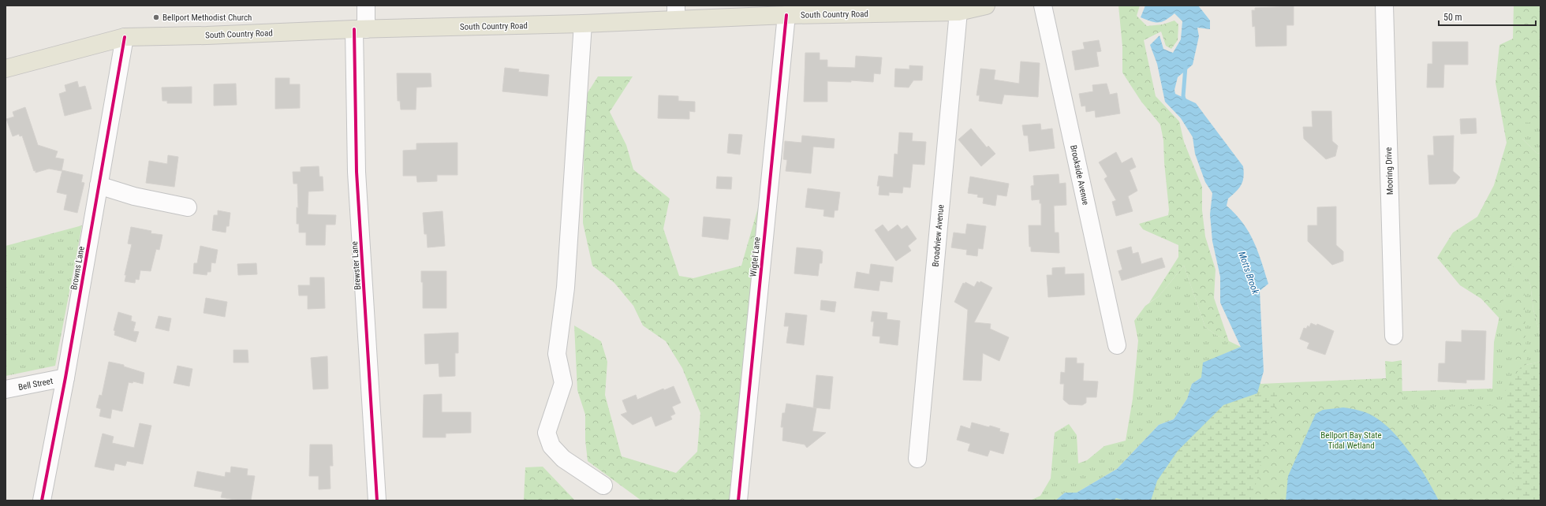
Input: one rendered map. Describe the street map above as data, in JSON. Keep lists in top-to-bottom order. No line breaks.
{"streets":{"main road":["South Country Road"],"street":["Mooring Drive","Brookside Avenue","Broadview Avenue","Wigtel Lane","Brewster Lane","Browns Lane","Bell Street"]},"crossings":[["South Country Road","Broadview Avenue"],["South Country Road","Wigtel Lane"],["South Country Road","Brewster Lane"],["South Country Road","Browns Lane"],["Browns Lane","Bell Street"]],"water":["Motts Brook"],"parks":["Bellport Bay State Tidal Wetland"],"places":["Bellport Methodist Church"],"scale_bar":"50 m"}
